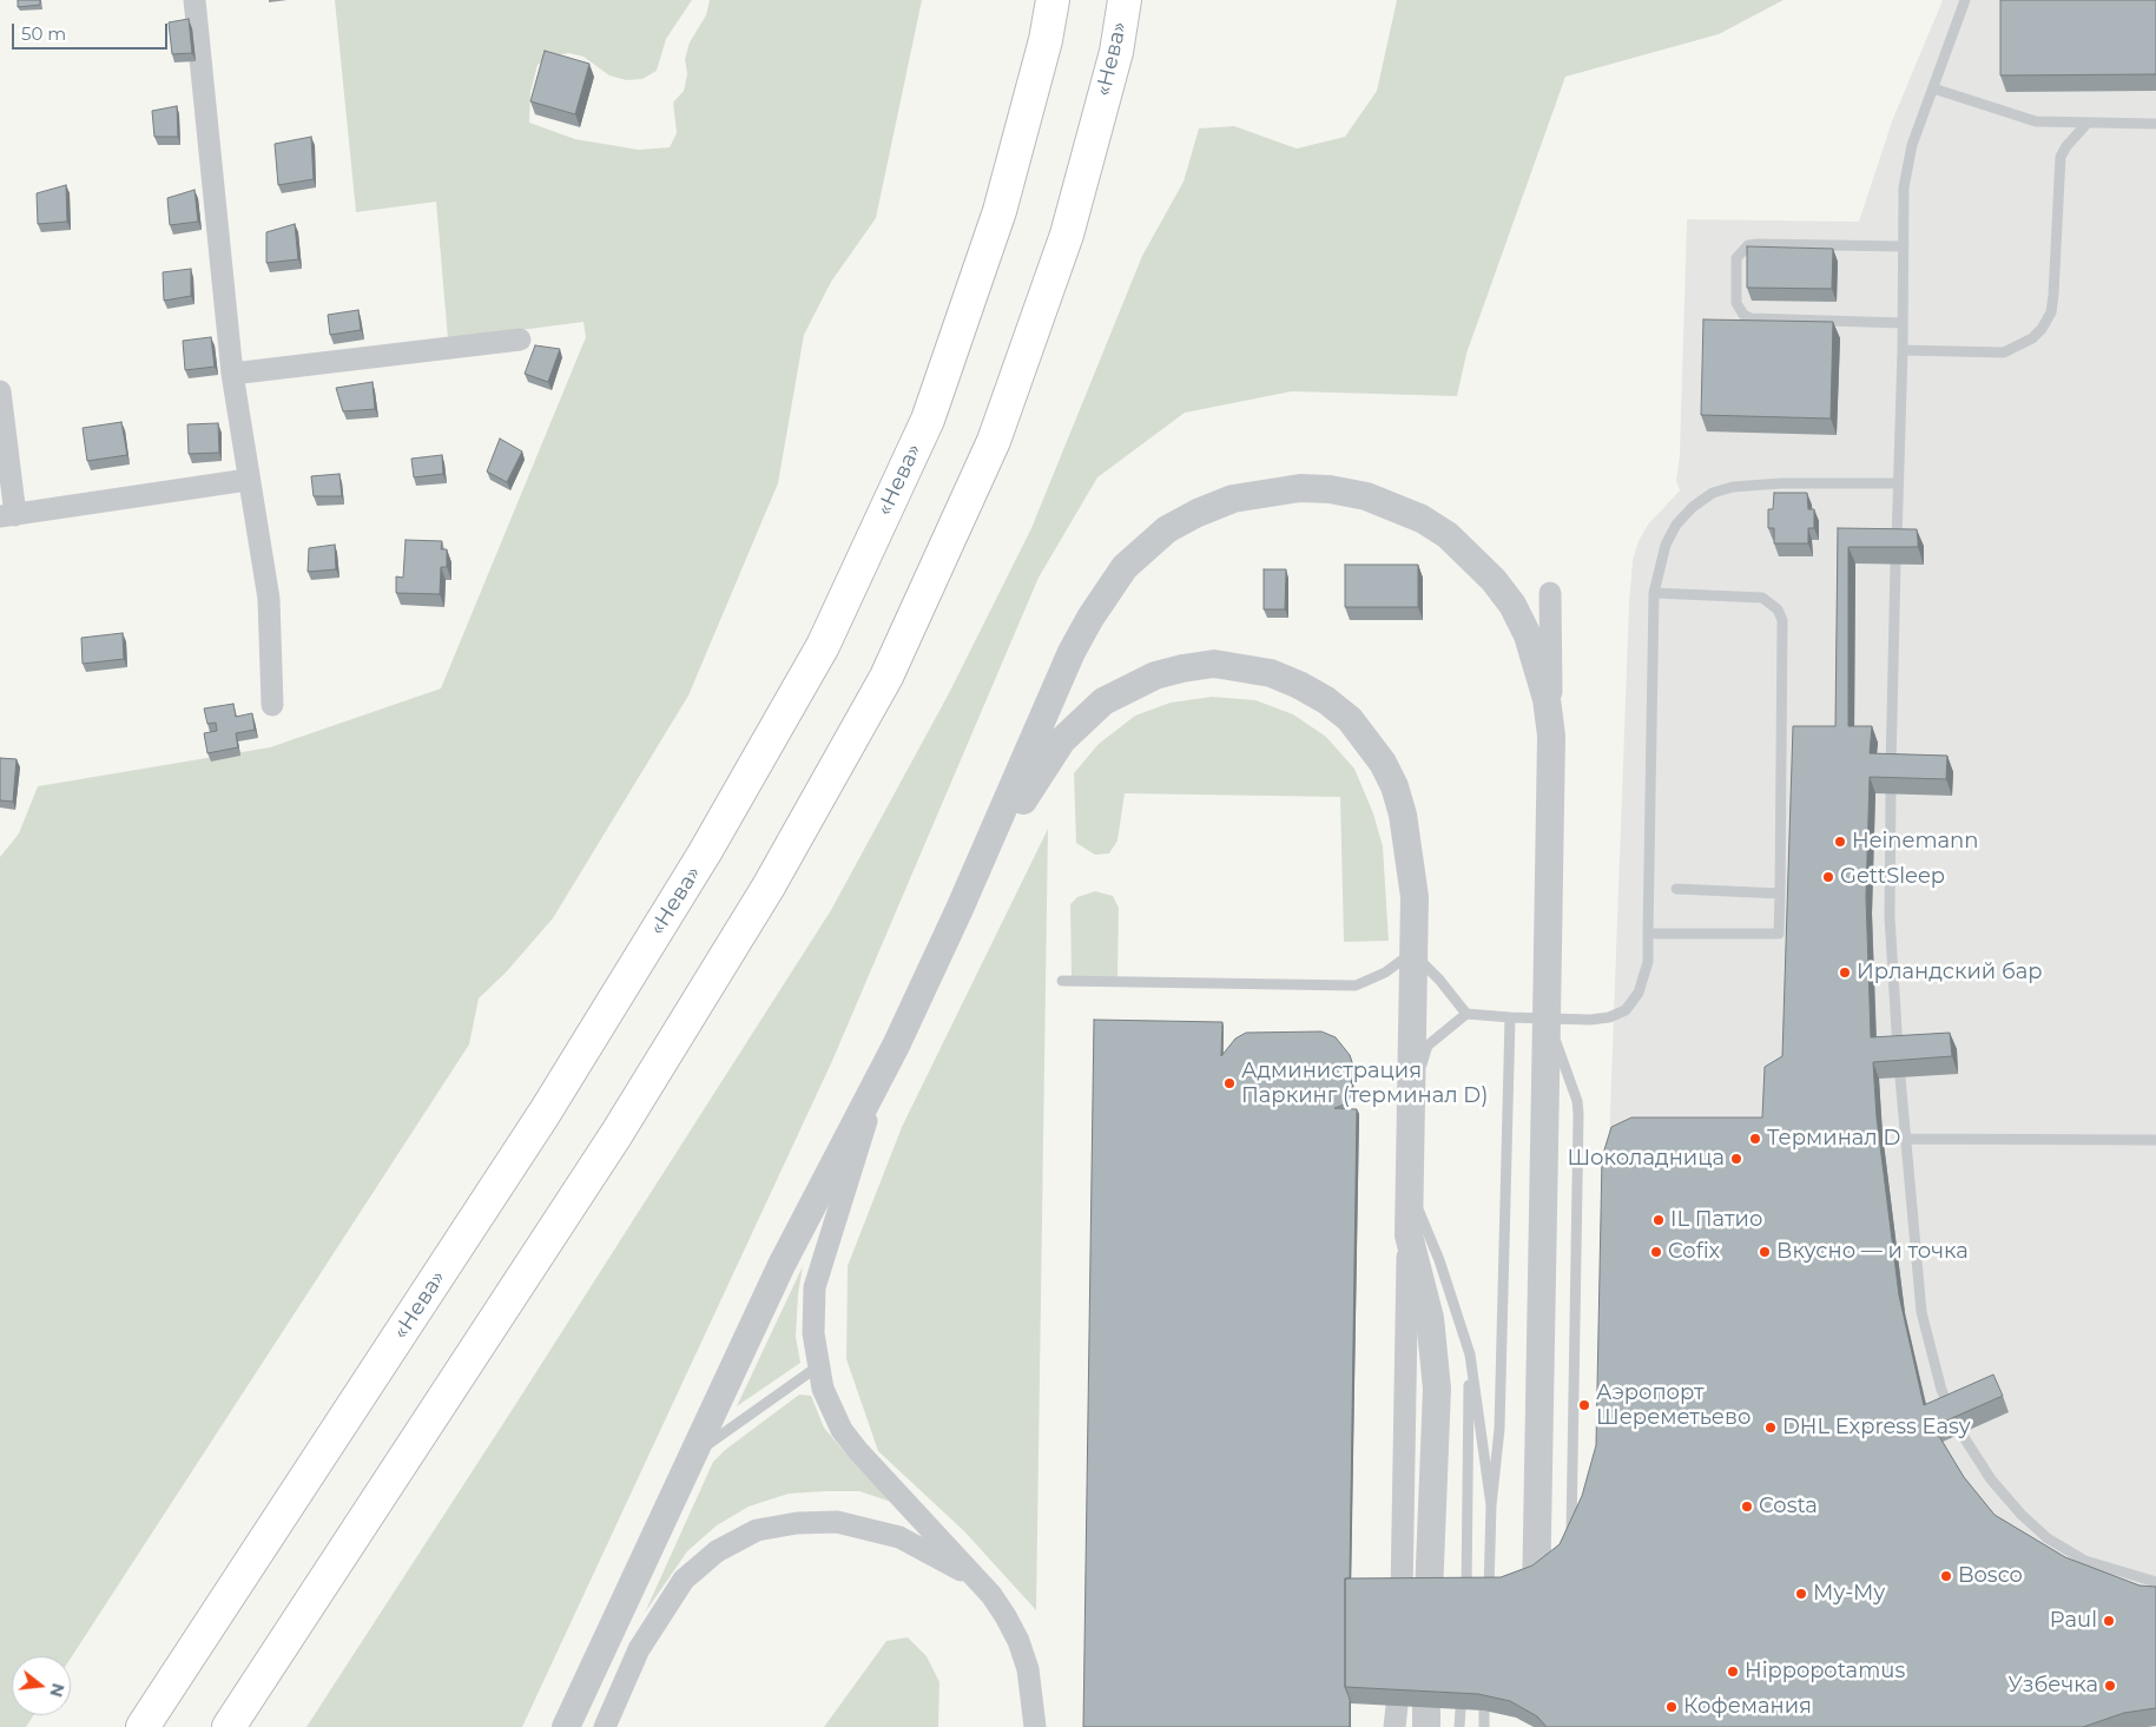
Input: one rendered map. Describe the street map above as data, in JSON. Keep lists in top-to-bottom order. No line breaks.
{"streets":{"highway":["«Нева»"]},"places":["Heinemann","GettSleep","Ирландский бар","Администрация Паркинг (терминал D)","Терминал D","Шоколадница","IL Патио","Cofix","Вкусно — и точка","Аэропорт Шереметьево","DHL Express Easy","Costa","Bosco","Му-Му","Paul","Hippopotamus","Узбечка","Кофемания"],"scale_bar":"50 m","north":"right"}
